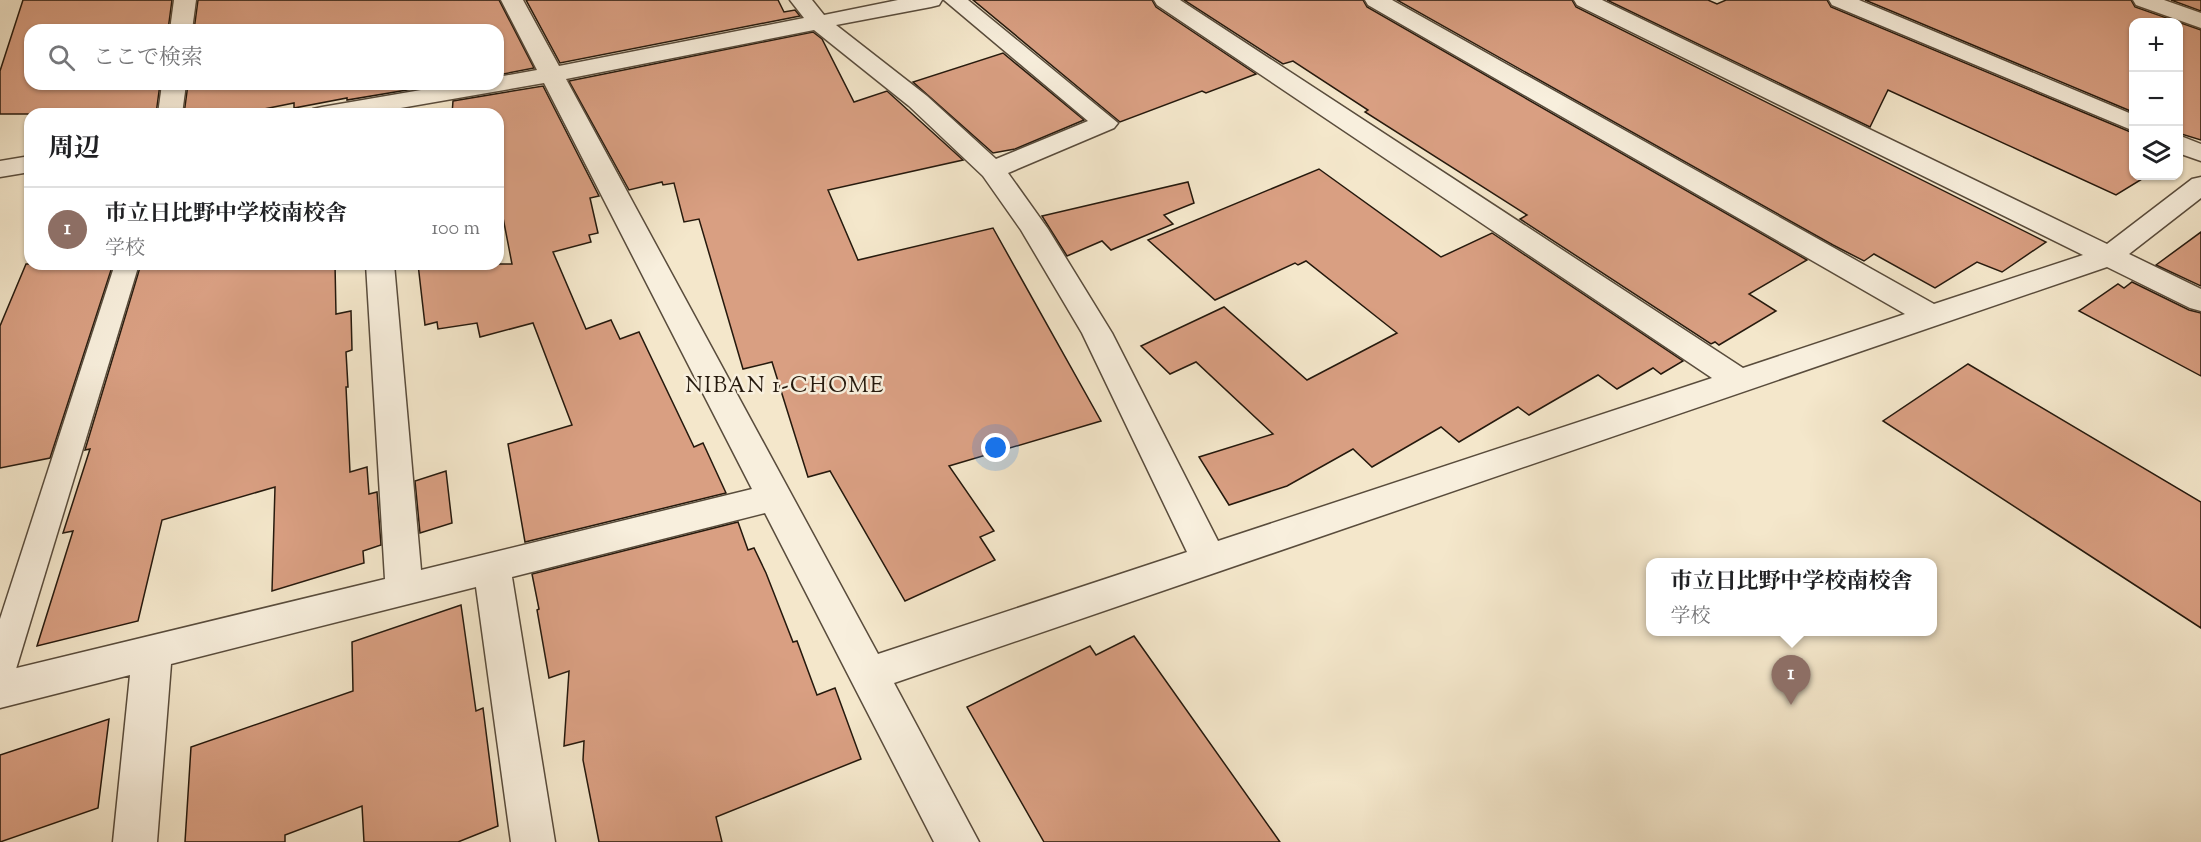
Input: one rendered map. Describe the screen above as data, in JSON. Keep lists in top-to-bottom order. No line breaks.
{"districts":["NIBAN 1-CHOME"],"page":{"map_buttons":["+","−"],"search":"ここで検索","heading":"周辺","list":[{"mark":"1","name":"市立日比野中学校南校舎","note":"学校","value":"100 m"}],"popup":["市立日比野中学校南校舎","学校"],"pins":"1"}}
